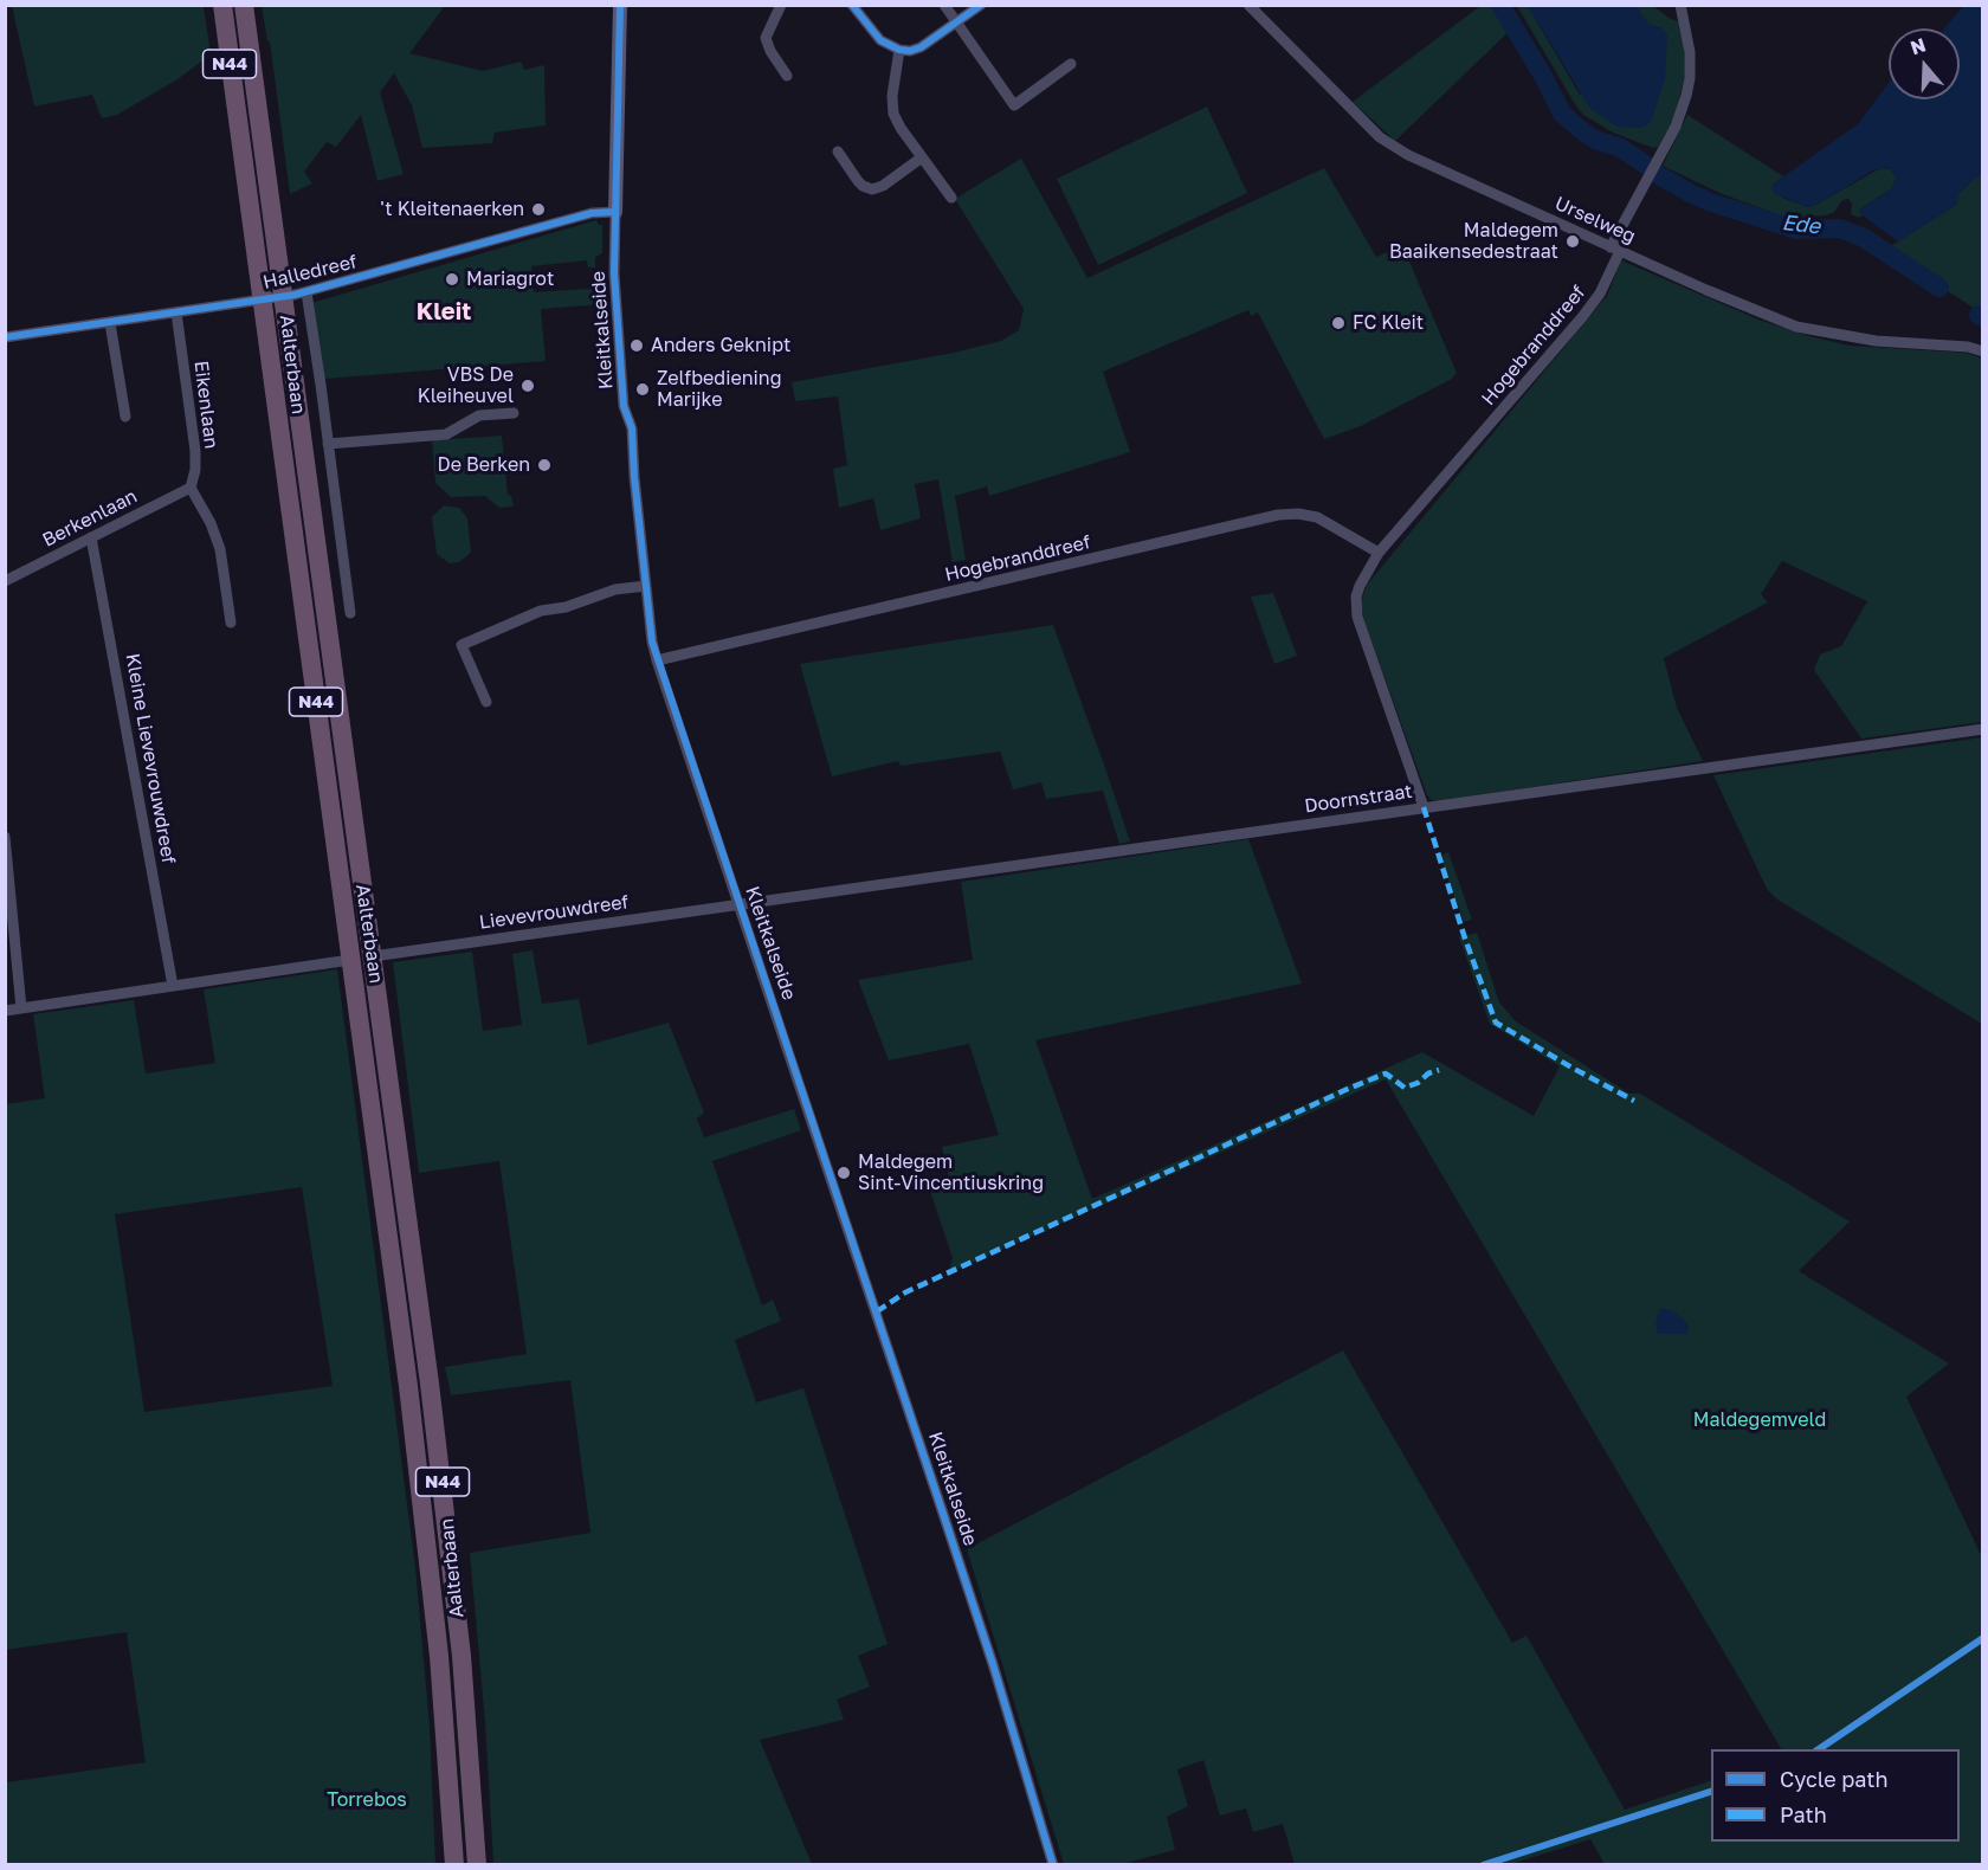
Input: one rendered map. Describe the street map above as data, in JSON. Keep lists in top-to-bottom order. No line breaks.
{"streets":{"highway":["N44","Aalterbaan"],"street":["Urselweg","Halledreef","Kleitkalseide","Hogebranddreef","Eikenlaan","Berkenlaan","Kleine Lievevrouwdreef","Doornstraat","Lievevrouwdreef"]},"crossings":[["Urselweg","Hogebranddreef"],["Halledreef","Kleitkalseide"],["Halledreef","Aalterbaan"],["Halledreef","Eikenlaan"],["Kleitkalseide","Hogebranddreef"],["Kleitkalseide","Doornstraat"],["Kleitkalseide","Lievevrouwdreef"],["Hogebranddreef","Doornstraat"],["Aalterbaan","Lievevrouwdreef"],["Eikenlaan","Berkenlaan"],["Berkenlaan","Kleine Lievevrouwdreef"],["Doornstraat","Lievevrouwdreef"]],"districts":["Kleit"],"water":["Ede"],"parks":["Maldegemveld","Torrebos"],"places":["'t Kleitenaerken","Maldegem Baaikensedestraat","Mariagrot","FC Kleit","Anders Geknipt","VBS De Kleiheuvel","Zelfbediening Marijke","De Berken","Maldegem Sint-Vincentiuskring"],"legend":["Cycle path","Path"],"north":"top"}
